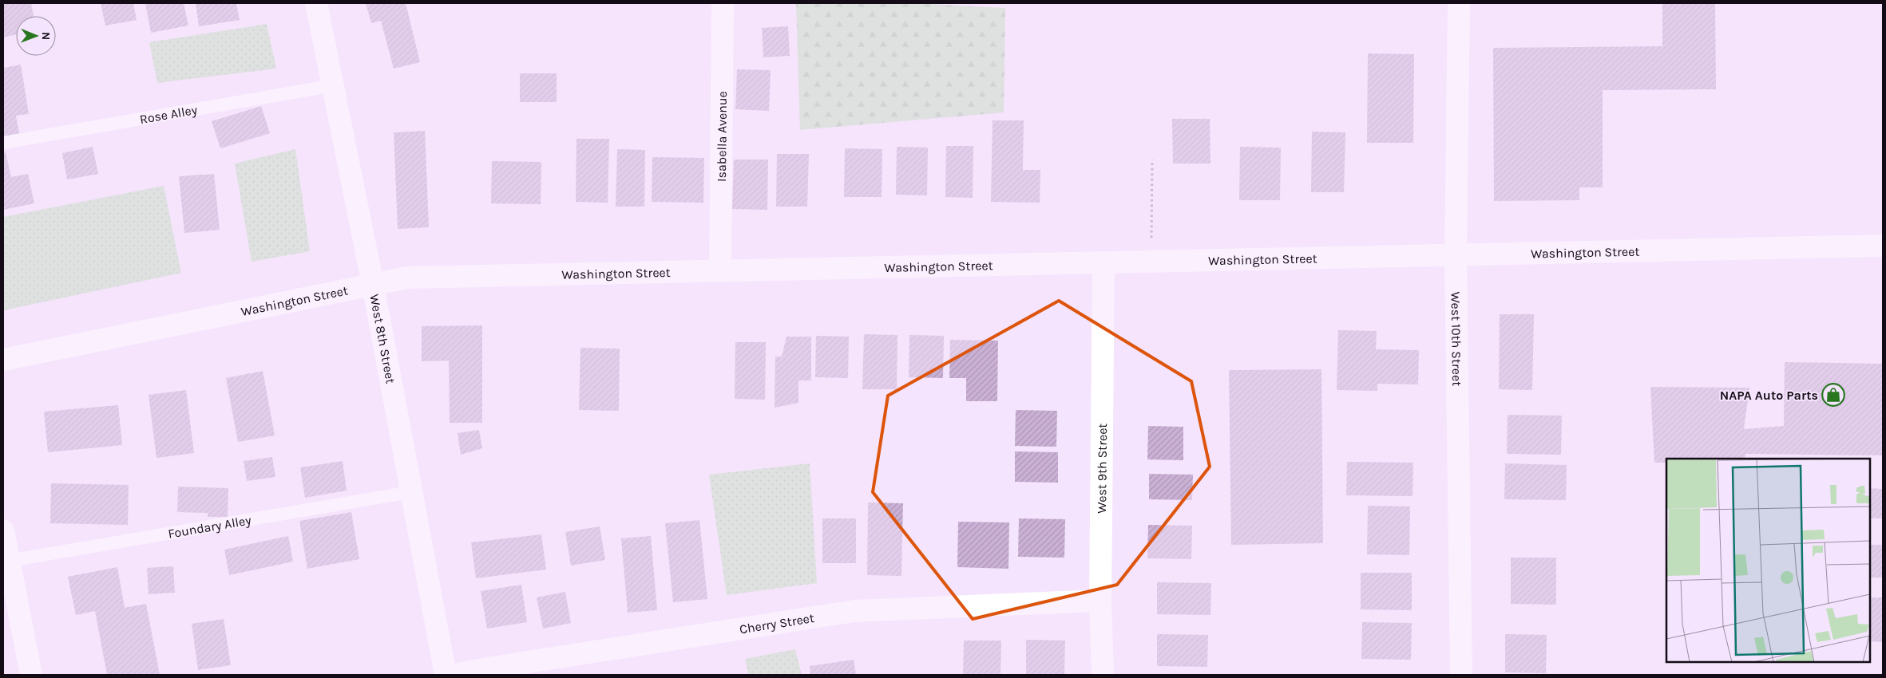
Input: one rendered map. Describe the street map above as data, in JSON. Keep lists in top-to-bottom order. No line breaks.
{"streets":{"street":["Isabella Avenue","Washington Street","West 8th Street","West 10th Street","West 9th Street","Cherry Street"],"lane":["Rose Alley","Foundary Alley"]},"crossings":[["Rose Alley","West 8th Street"],["Isabella Avenue","Washington Street"],["Washington Street","West 8th Street"],["Washington Street","West 10th Street"],["Washington Street","West 9th Street"],["West 8th Street","Foundary Alley"],["West 9th Street","Cherry Street"]],"places":{"shop":["NAPA Auto Parts"]},"north":"right"}
